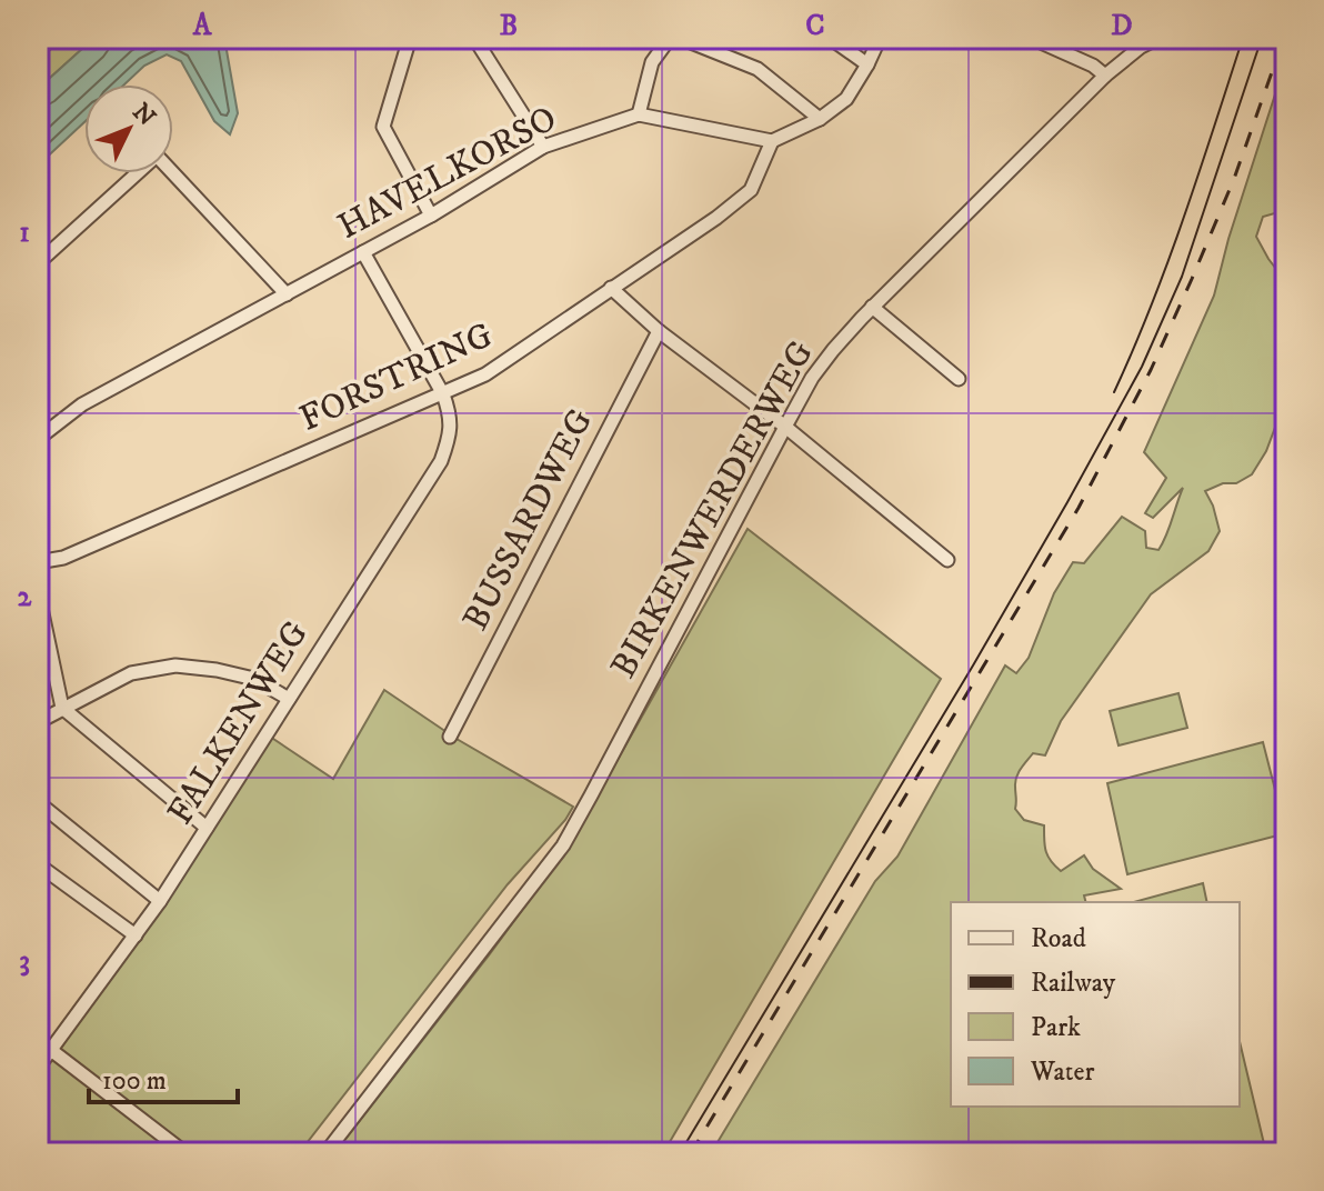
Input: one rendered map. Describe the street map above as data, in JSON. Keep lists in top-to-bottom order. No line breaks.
{"streets":{"street":["HAVELKORSO","FORSTRING","BIRKENWERDERWEG","BUSSARDWEG","FALKENWEG"]},"crossings":[["HAVELKORSO","FORSTRING"],["FORSTRING","FALKENWEG"]],"legend":["Road","Railway","Park","Water"],"scale_bar":"100 m","north":"top right","grid":{"columns":["A","B","C","D"],"rows":["1","2","3"]}}
